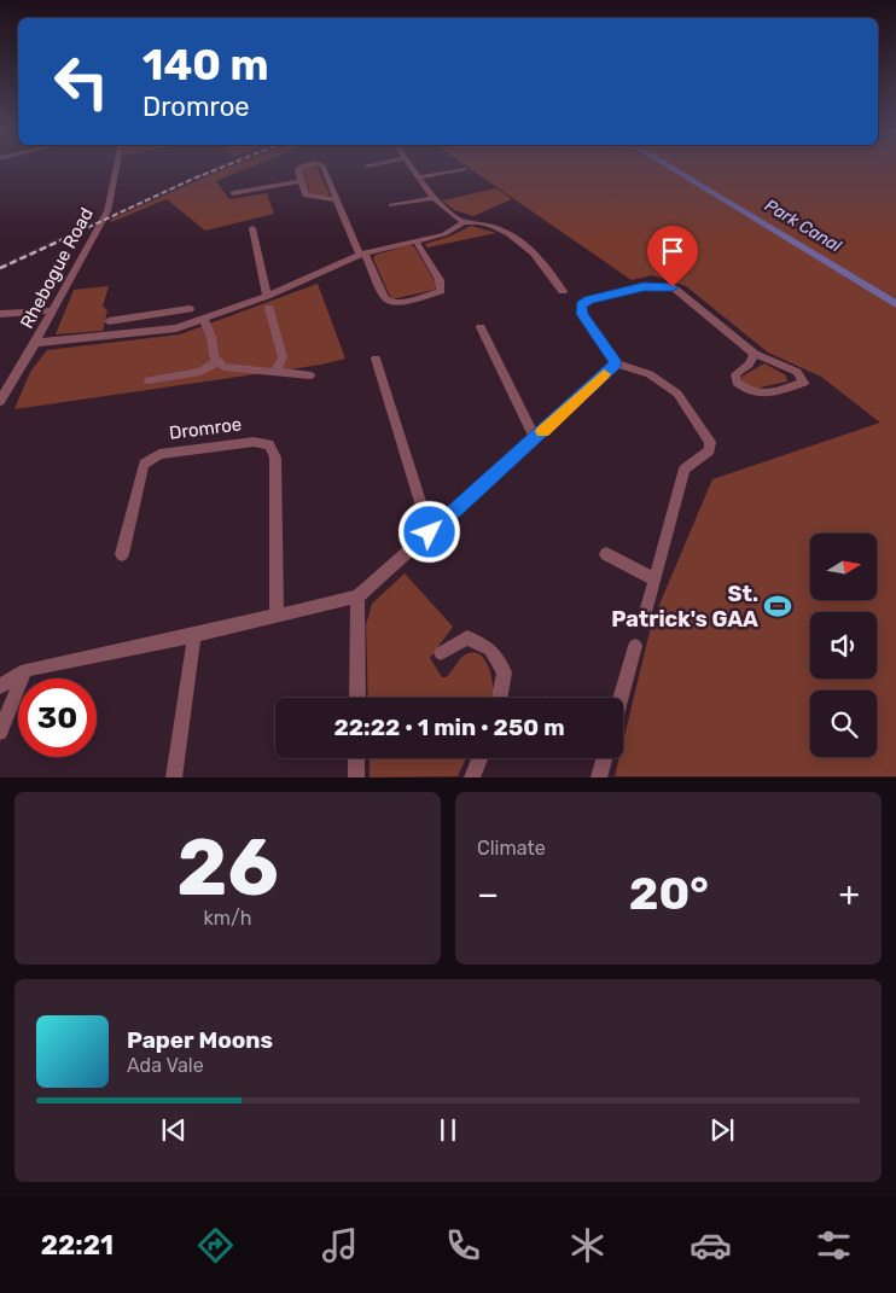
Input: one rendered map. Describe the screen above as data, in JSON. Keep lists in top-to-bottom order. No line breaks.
{"streets":{"street":["Rhebogue Road","Dromroe"]},"water":["Park Canal"],"places":{"sports":["St. Patrick's GAA"]},"north":"right","page":{"turn":["140 m","Dromroe"],"limit":"30","trip":"22:22 · 1 min · 250 m","tile":[["26","km/h"],"Climate"],"heat":["−","20°","+"],"song":["Paper Moons","Ada Vale"],"tabs":"22:21"}}
